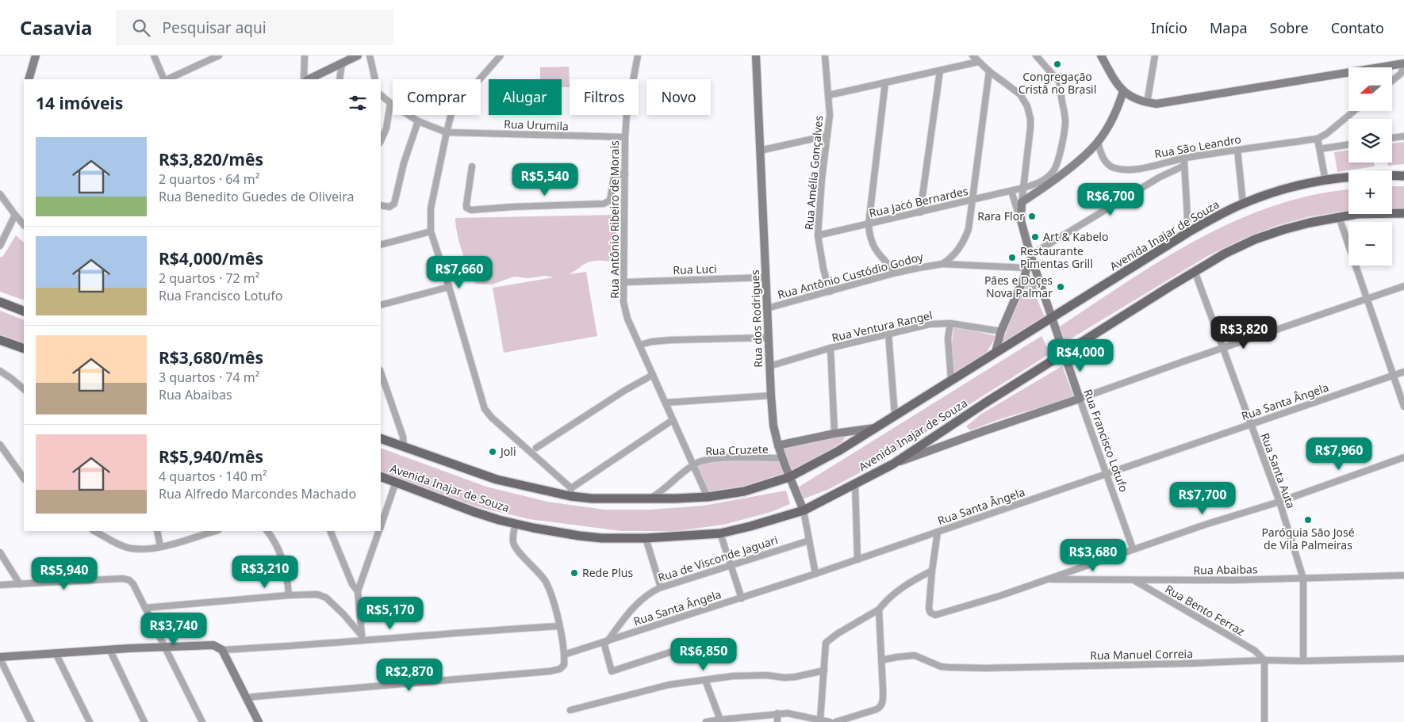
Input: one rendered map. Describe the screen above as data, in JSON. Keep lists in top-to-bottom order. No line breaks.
{"streets":{"main road":["Avenida Inajar de Souza"],"street":["Rua Urumila","Rua São Leandro","Rua Amélia Gonçalves","Rua Jacó Bernardes","Rua Antônio Ribeiro de Morais","Rua Luci","Rua Antônio Custódio Godoy","Rua dos Rodrigues","Rua Ventura Rangel","Rua Santa Ângela","Rua Francisco Lotufo","Rua Cruzete","Rua Santa Auta","Rua de Visconde Jaguari","Rua Abaibas","Rua Bento Ferraz","Rua Manuel Correia"]},"crossings":[["Rua Urumila","Rua Antônio Ribeiro de Morais"],["Rua Amélia Gonçalves","Rua Jacó Bernardes"],["Rua Amélia Gonçalves","Rua Antônio Custódio Godoy"],["Rua Antônio Ribeiro de Morais","Avenida Inajar de Souza"],["Rua Antônio Ribeiro de Morais","Rua Luci"],["Rua Antônio Ribeiro de Morais","Rua Cruzete"],["Avenida Inajar de Souza","Rua dos Rodrigues"],["Avenida Inajar de Souza","Rua Francisco Lotufo"],["Avenida Inajar de Souza","Rua Santa Auta"],["Rua Luci","Rua dos Rodrigues"],["Rua Antônio Custódio Godoy","Rua dos Rodrigues"],["Rua Antônio Custódio Godoy","Rua Francisco Lotufo"],["Rua dos Rodrigues","Rua Ventura Rangel"],["Rua dos Rodrigues","Rua Santa Ângela"],["Rua dos Rodrigues","Rua Cruzete"],["Rua dos Rodrigues","Rua de Visconde Jaguari"],["Rua Santa Ângela","Rua Francisco Lotufo"],["Rua Santa Ângela","Rua Santa Auta"],["Rua Santa Ângela","Rua de Visconde Jaguari"],["Rua Santa Auta","Rua Abaibas"],["Rua Santa Auta","Rua Manuel Correia"],["Rua Abaibas","Rua Bento Ferraz"],["Rua Bento Ferraz","Rua Manuel Correia"]],"places":["Congregação Cristã no Brasil","Rara Flor","Art & Kabelo","Restaurante Pimentas Grill","Pães e Doçes Nova Palmar","Joli","Paróquia São José de Vila Palmeiras","Rede Plus"],"north":"left","page":{"header":"Casavia","search":"Pesquisar aqui","nav":["Início","Mapa","Sobre","Contato"],"map_buttons":["+","−"],"chip":["Comprar","Alugar","Filtros","Novo"],"heading":"14 imóveis","list":[{"name":"R$3,820/mês","note":"2 quartos · 64 m² · Rua Benedito Guedes de Oliveira"},{"name":"R$4,000/mês","note":"2 quartos · 72 m² · Rua Francisco Lotufo"},{"name":"R$3,680/mês","note":"3 quartos · 74 m² · Rua Abaibas"},{"name":"R$5,940/mês","note":"4 quartos · 140 m² · Rua Alfredo Marcondes Machado"}],"price":["R$5,540","R$6,700","R$7,660","R$3,820","R$4,000","R$7,960","R$7,700","R$3,680","R$3,210","R$5,940","R$5,170","R$3,740","R$6,850","R$2,870"]}}
